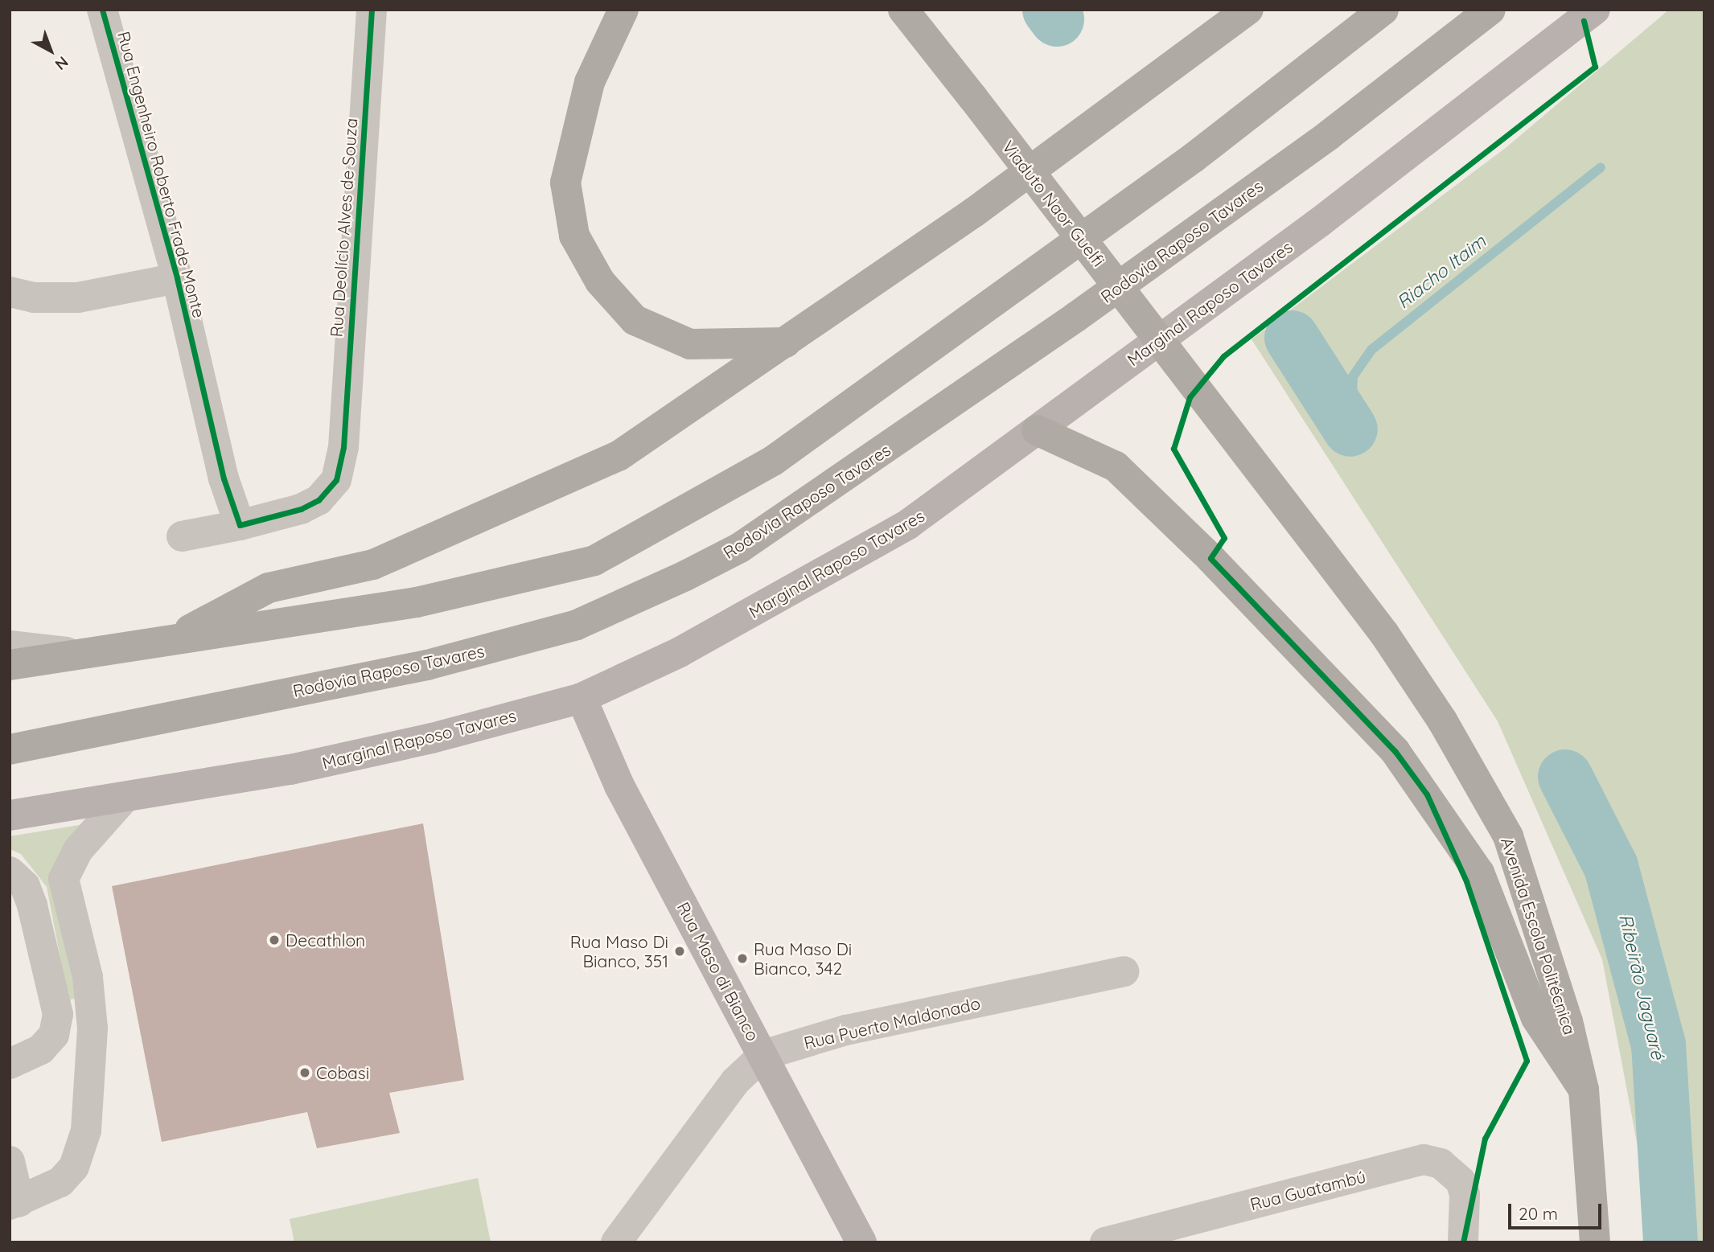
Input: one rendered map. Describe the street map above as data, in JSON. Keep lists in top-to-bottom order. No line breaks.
{"streets":{"highway":["Viaduto Naor Guelfi","Rodovia Raposo Tavares","Avenida Escola Politécnica"],"main road":["Marginal Raposo Tavares","Rua Maso di Bianco"],"street":["Rua Engenheiro Roberto Frade Monte","Rua Deolício Alves de Souza","Rua Puerto Maldonado","Rua Guatambú"]},"crossings":[["Rua Engenheiro Roberto Frade Monte","Rua Deolício Alves de Souza"],["Viaduto Naor Guelfi","Avenida Escola Politécnica"],["Marginal Raposo Tavares","Rua Maso di Bianco"],["Rua Maso di Bianco","Rua Puerto Maldonado"]],"water":["Riacho Itaim","Ribeirão Jaguaré"],"places":["Decathlon","Rua Maso Di Bianco, 351","Rua Maso Di Bianco, 342","Cobasi"],"scale_bar":"20 m","north":"bottom right"}
